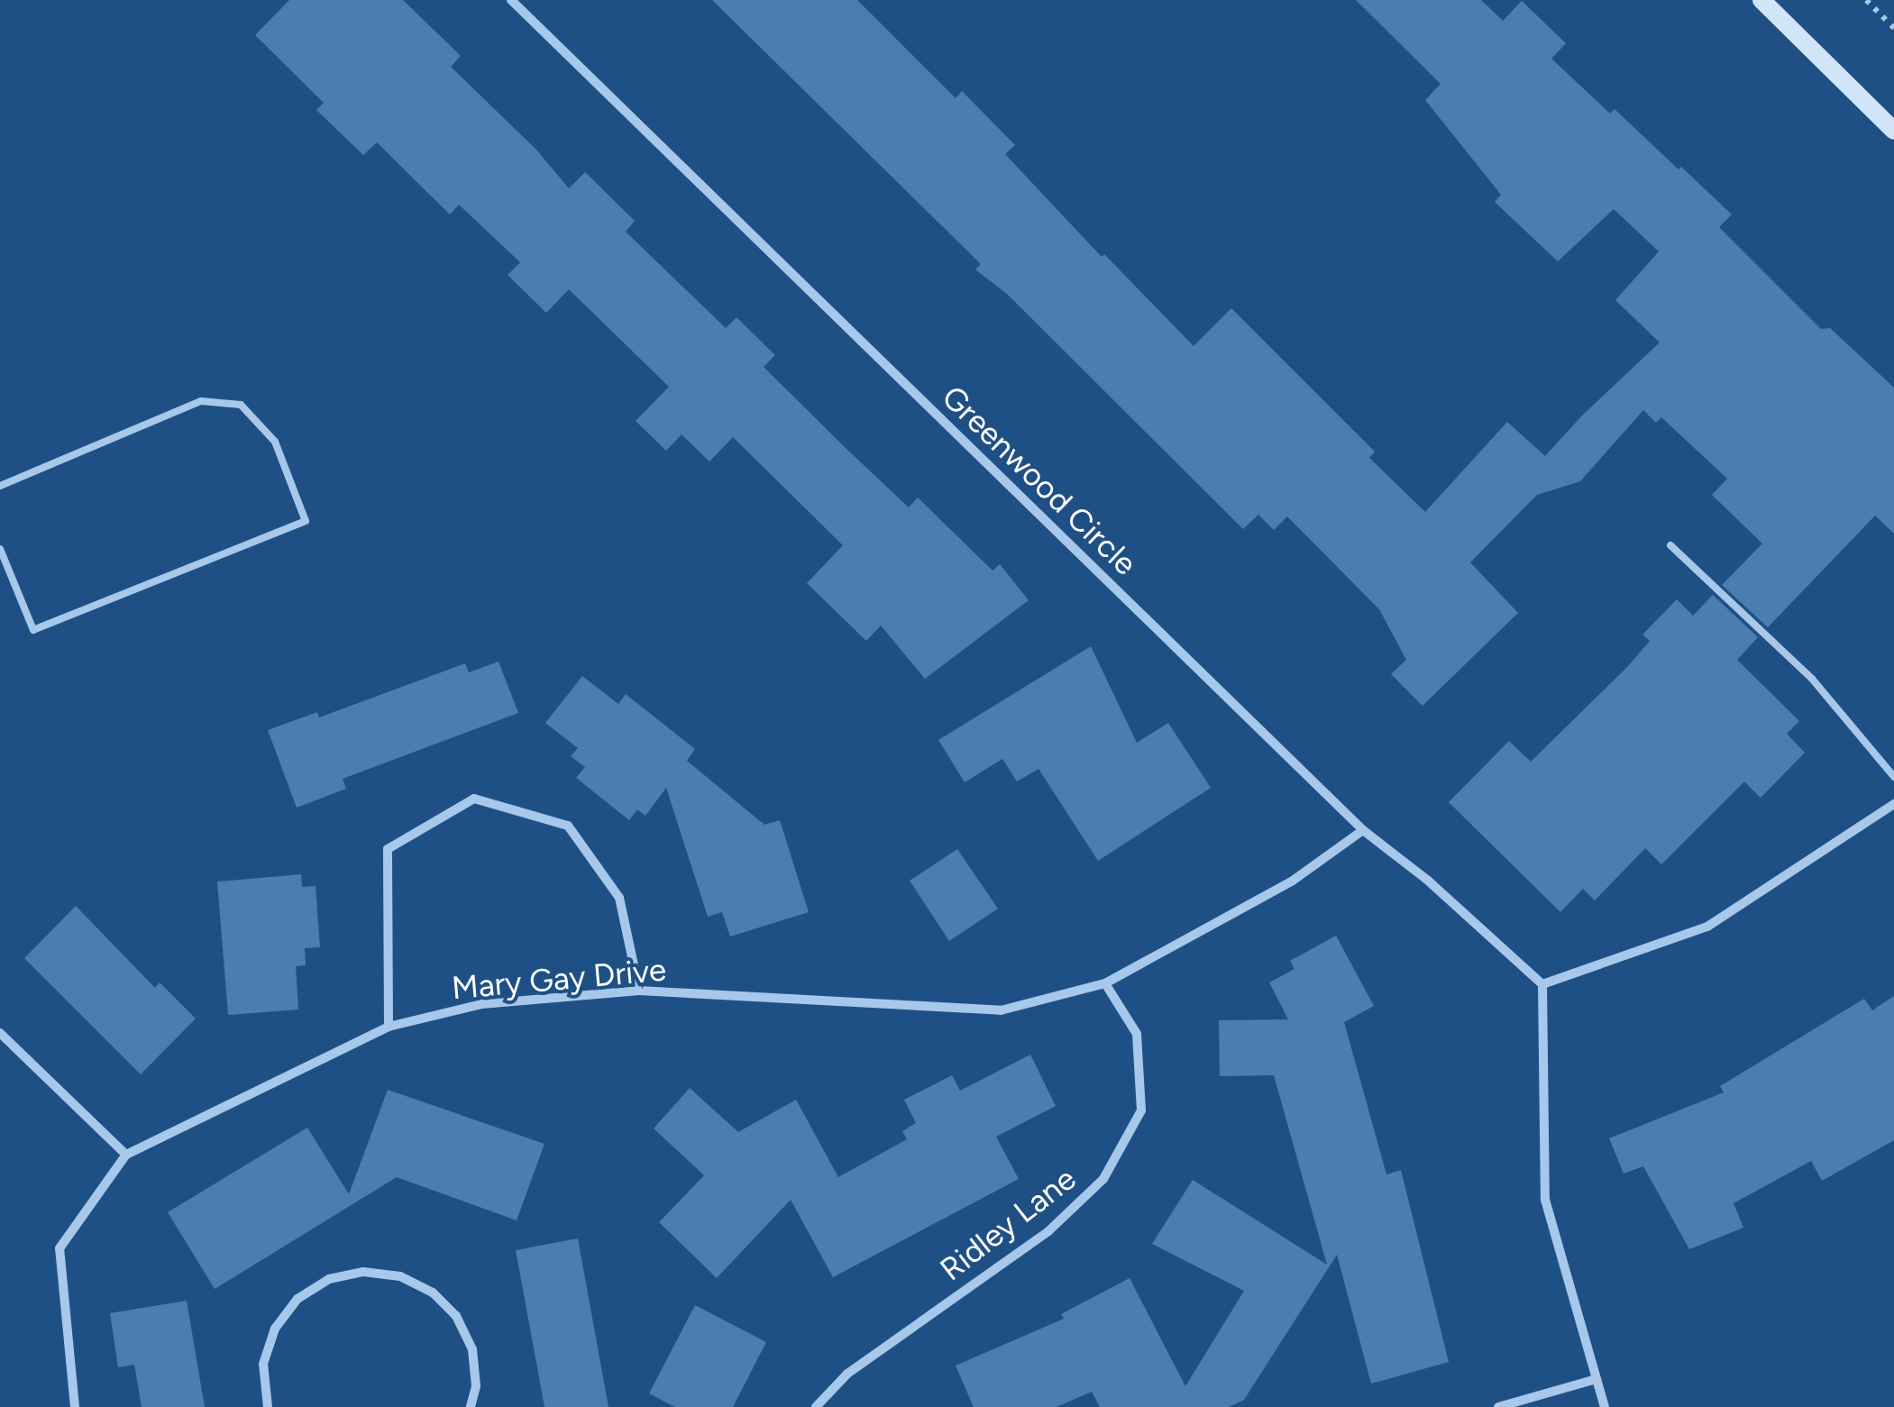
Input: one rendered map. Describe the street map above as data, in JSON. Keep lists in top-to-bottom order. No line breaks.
{"streets":{"street":["Greenwood Circle","Mary Gay Drive","Ridley Lane"]},"crossings":[["Greenwood Circle","Mary Gay Drive"],["Mary Gay Drive","Ridley Lane"]]}
